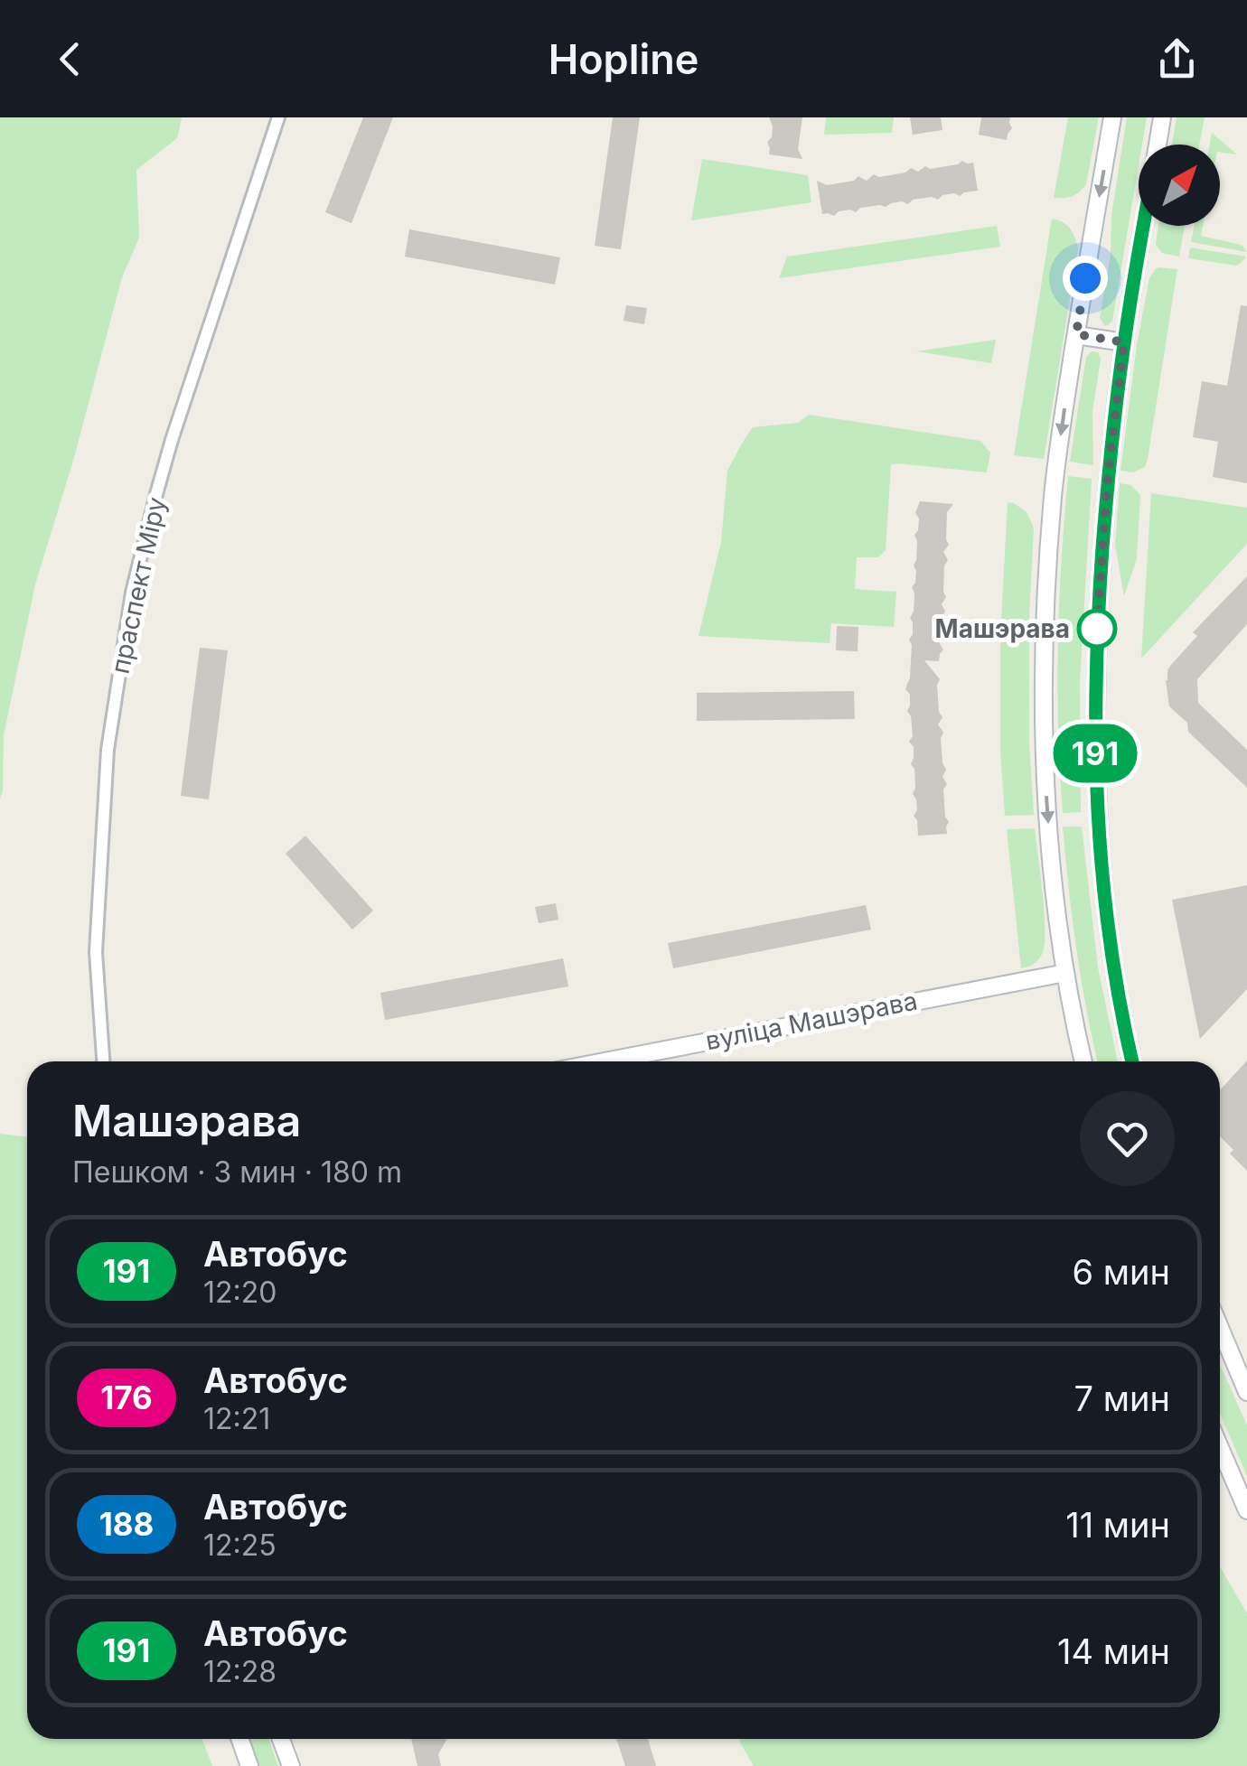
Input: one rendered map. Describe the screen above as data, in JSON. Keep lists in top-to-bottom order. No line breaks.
{"streets":{"main road":["вуліца Машэрава"],"street":["праспект Міру"]},"places":["Машэрава"],"lines":["bus line 191"],"north":"top right","page":{"header":"Hopline","on_map":"191","heading":["Машэрава","Пешком · 3 мин · 180 m"],"list":[{"mark":"191","name":"Автобус","note":"12:20","value":"6 мин"},{"mark":"176","name":"Автобус","note":"12:21","value":"7 мин"},{"mark":"188","name":"Автобус","note":"12:25","value":"11 мин"},{"mark":"191","name":"Автобус","note":"12:28","value":"14 мин"}]}}
